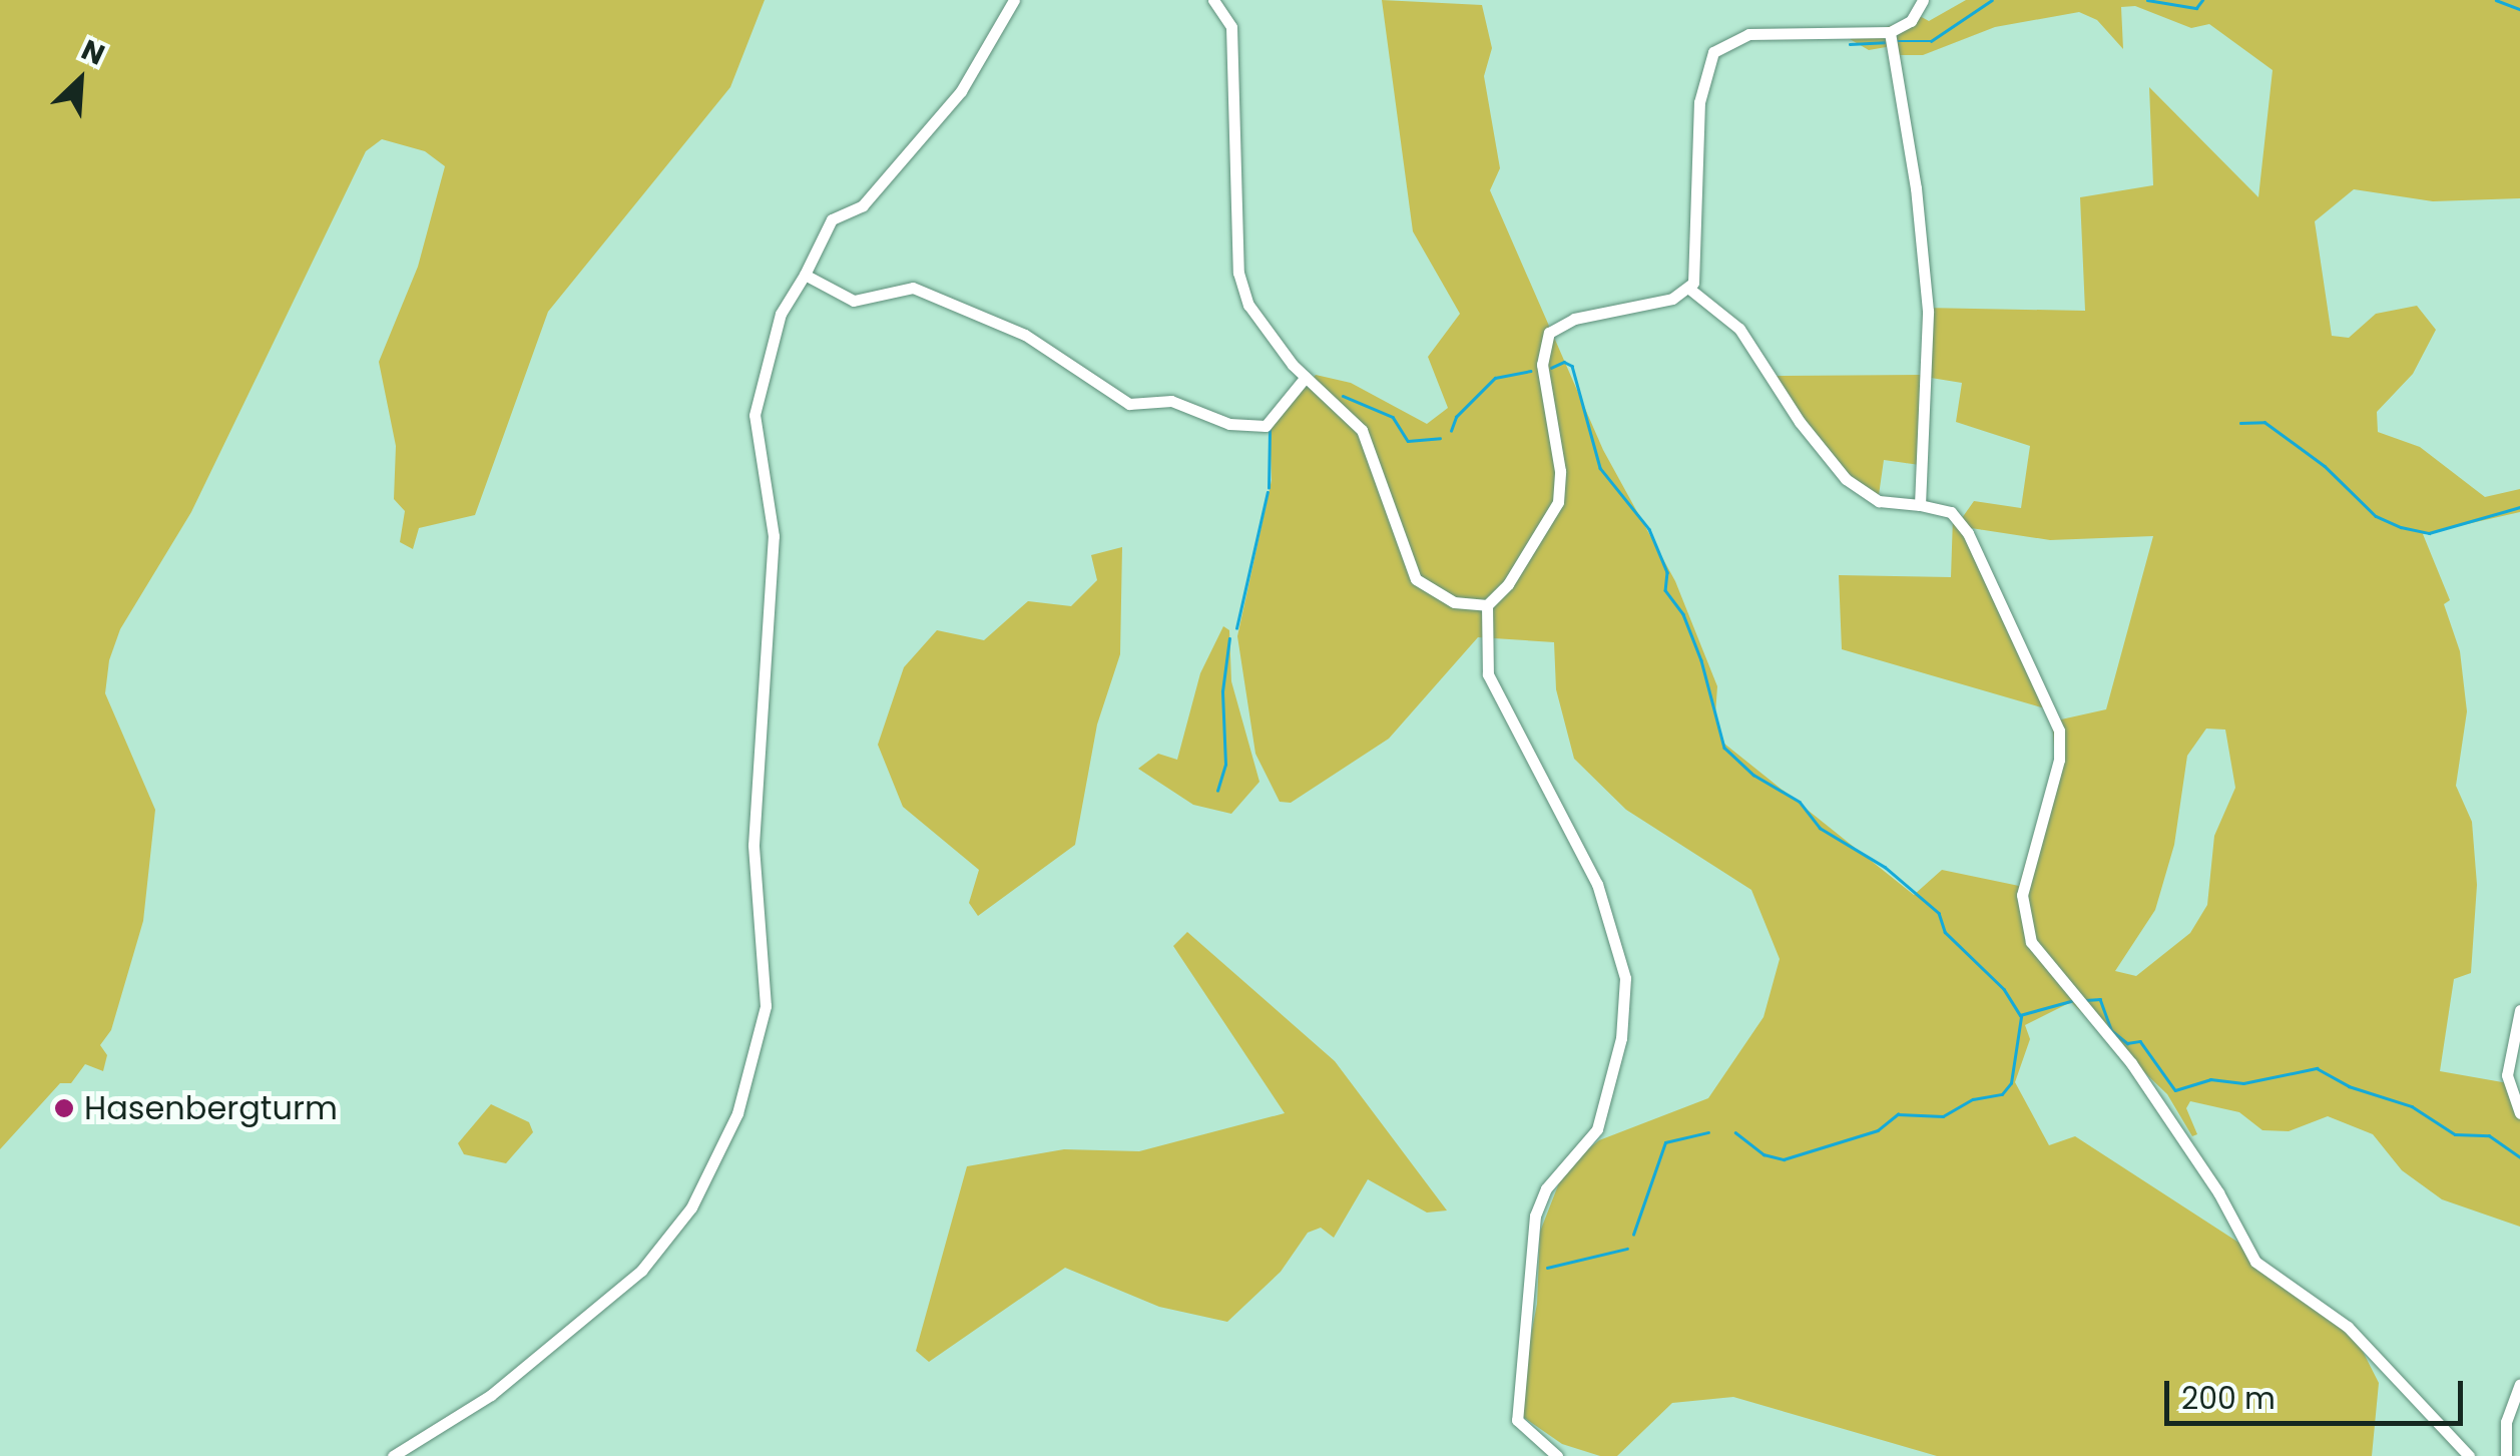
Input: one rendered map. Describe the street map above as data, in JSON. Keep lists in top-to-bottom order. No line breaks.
{"places":["Hasenbergturm"],"scale_bar":"200 m","north":"top right"}
